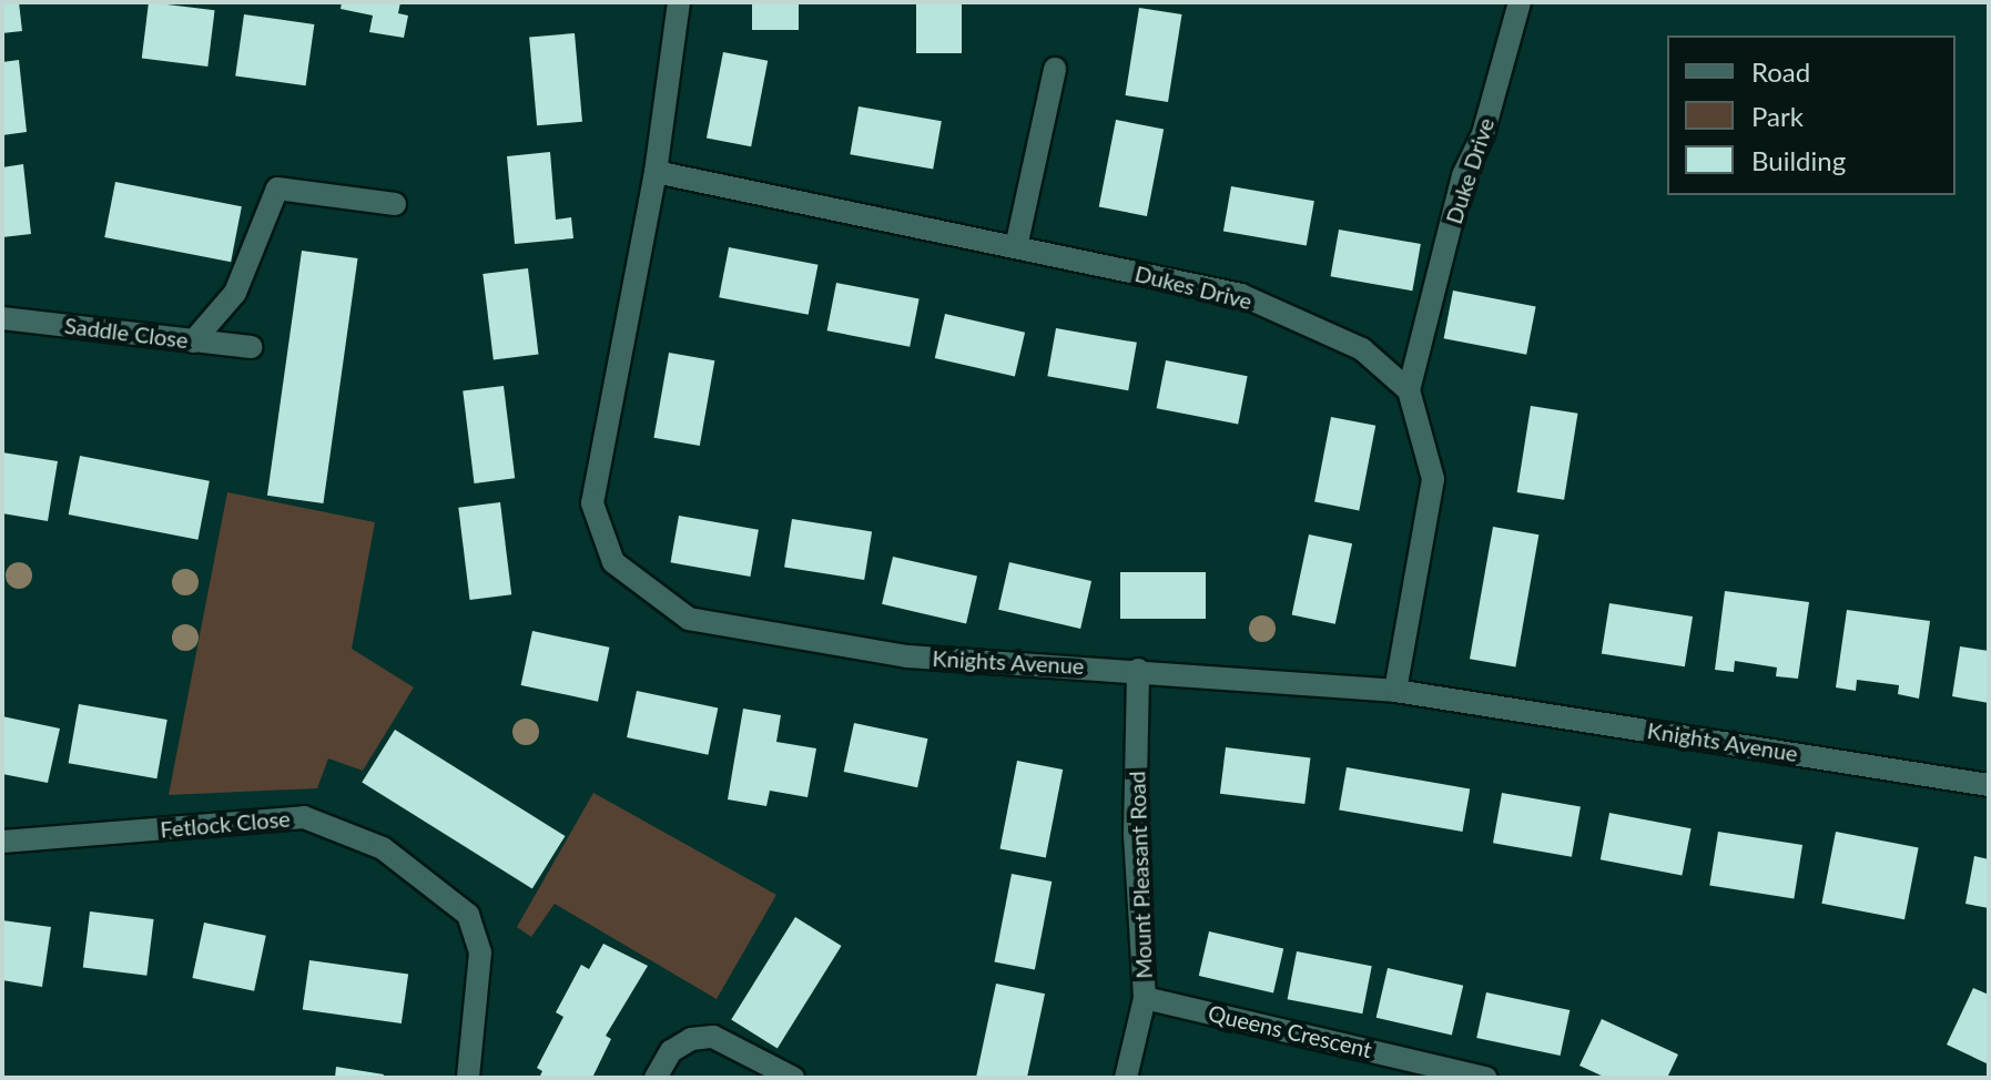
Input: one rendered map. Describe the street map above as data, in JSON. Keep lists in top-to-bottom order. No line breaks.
{"streets":{"street":["Duke Drive","Dukes Drive","Saddle Close","Knights Avenue","Fetlock Close","Mount Pleasant Road","Queens Crescent"]},"crossings":[["Duke Drive","Dukes Drive"],["Dukes Drive","Knights Avenue"],["Knights Avenue","Mount Pleasant Road"],["Mount Pleasant Road","Queens Crescent"]],"legend":["Road","Park","Building"]}
